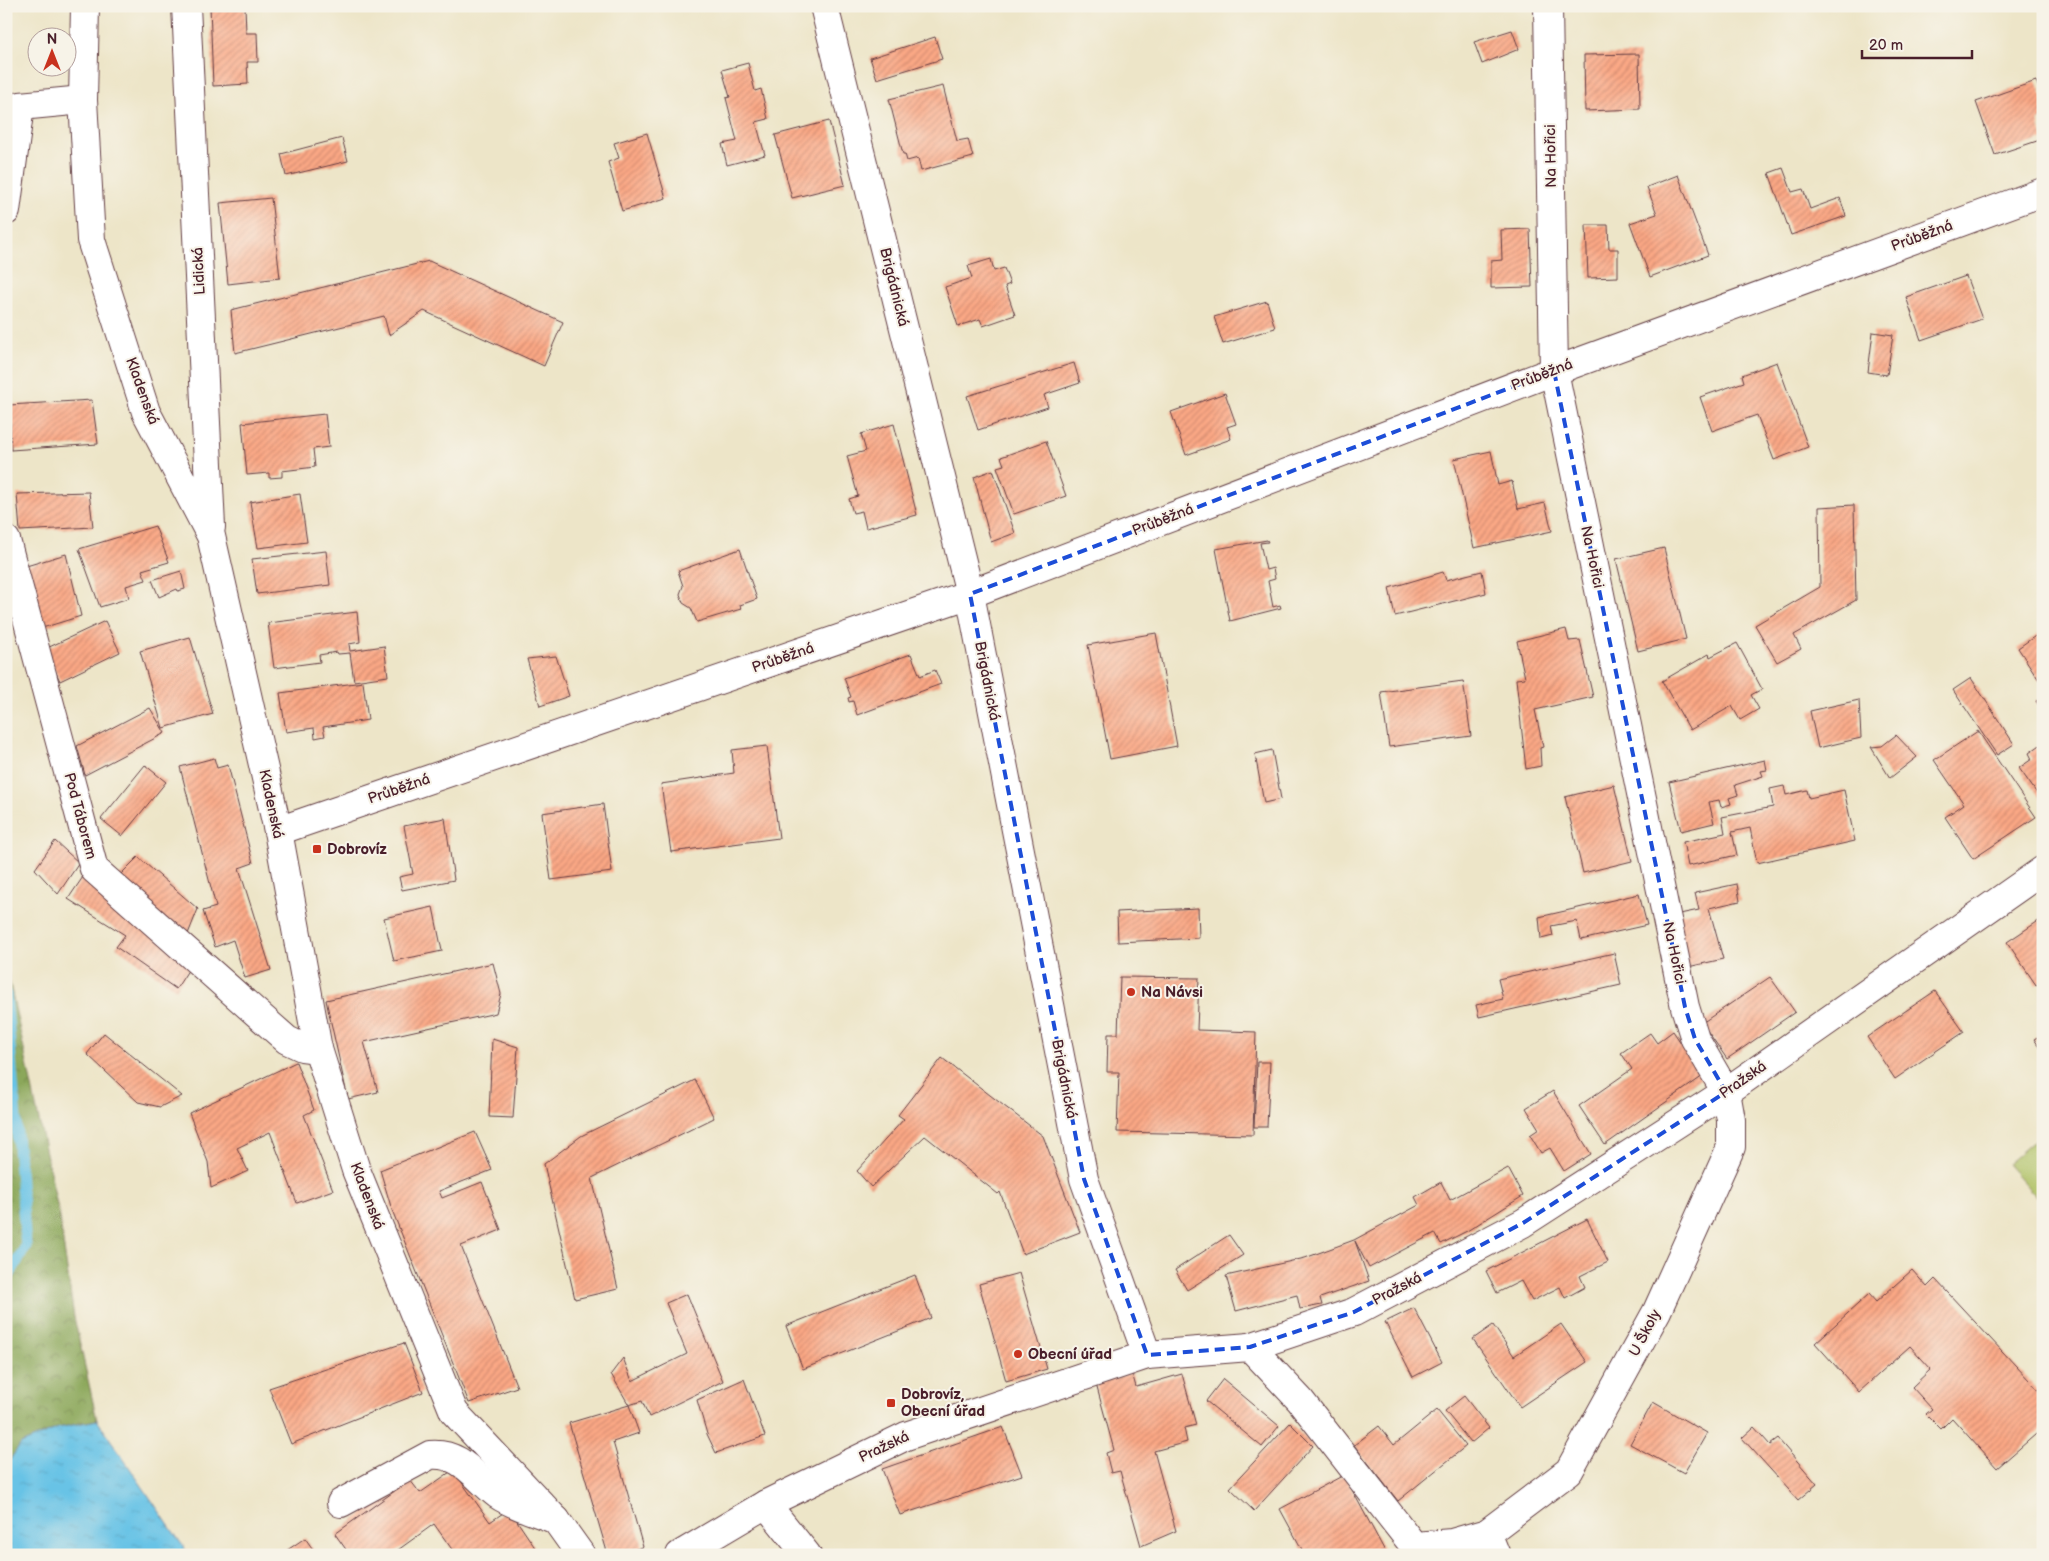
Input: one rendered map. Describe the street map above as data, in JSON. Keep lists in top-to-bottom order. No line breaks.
{"streets":{"street":["Na Hořici","Průběžná","Lidická","Brigádnická","Kladenská","Pod Táborem","Pražská","U Školy"]},"crossings":[["Na Hořici","Průběžná"],["Na Hořici","Pražská"],["Na Hořici","U Školy"],["Průběžná","Brigádnická"],["Průběžná","Kladenská"],["Lidická","Kladenská"],["Brigádnická","Pražská"],["Kladenská","Pod Táborem"],["Pražská","U Školy"]],"places":{"transit":["Dobrovíz","Dobrovíz, Obecní úřad"],"other":["Na Návsi","Obecní úřad"]},"scale_bar":"20 m","north":"top"}
